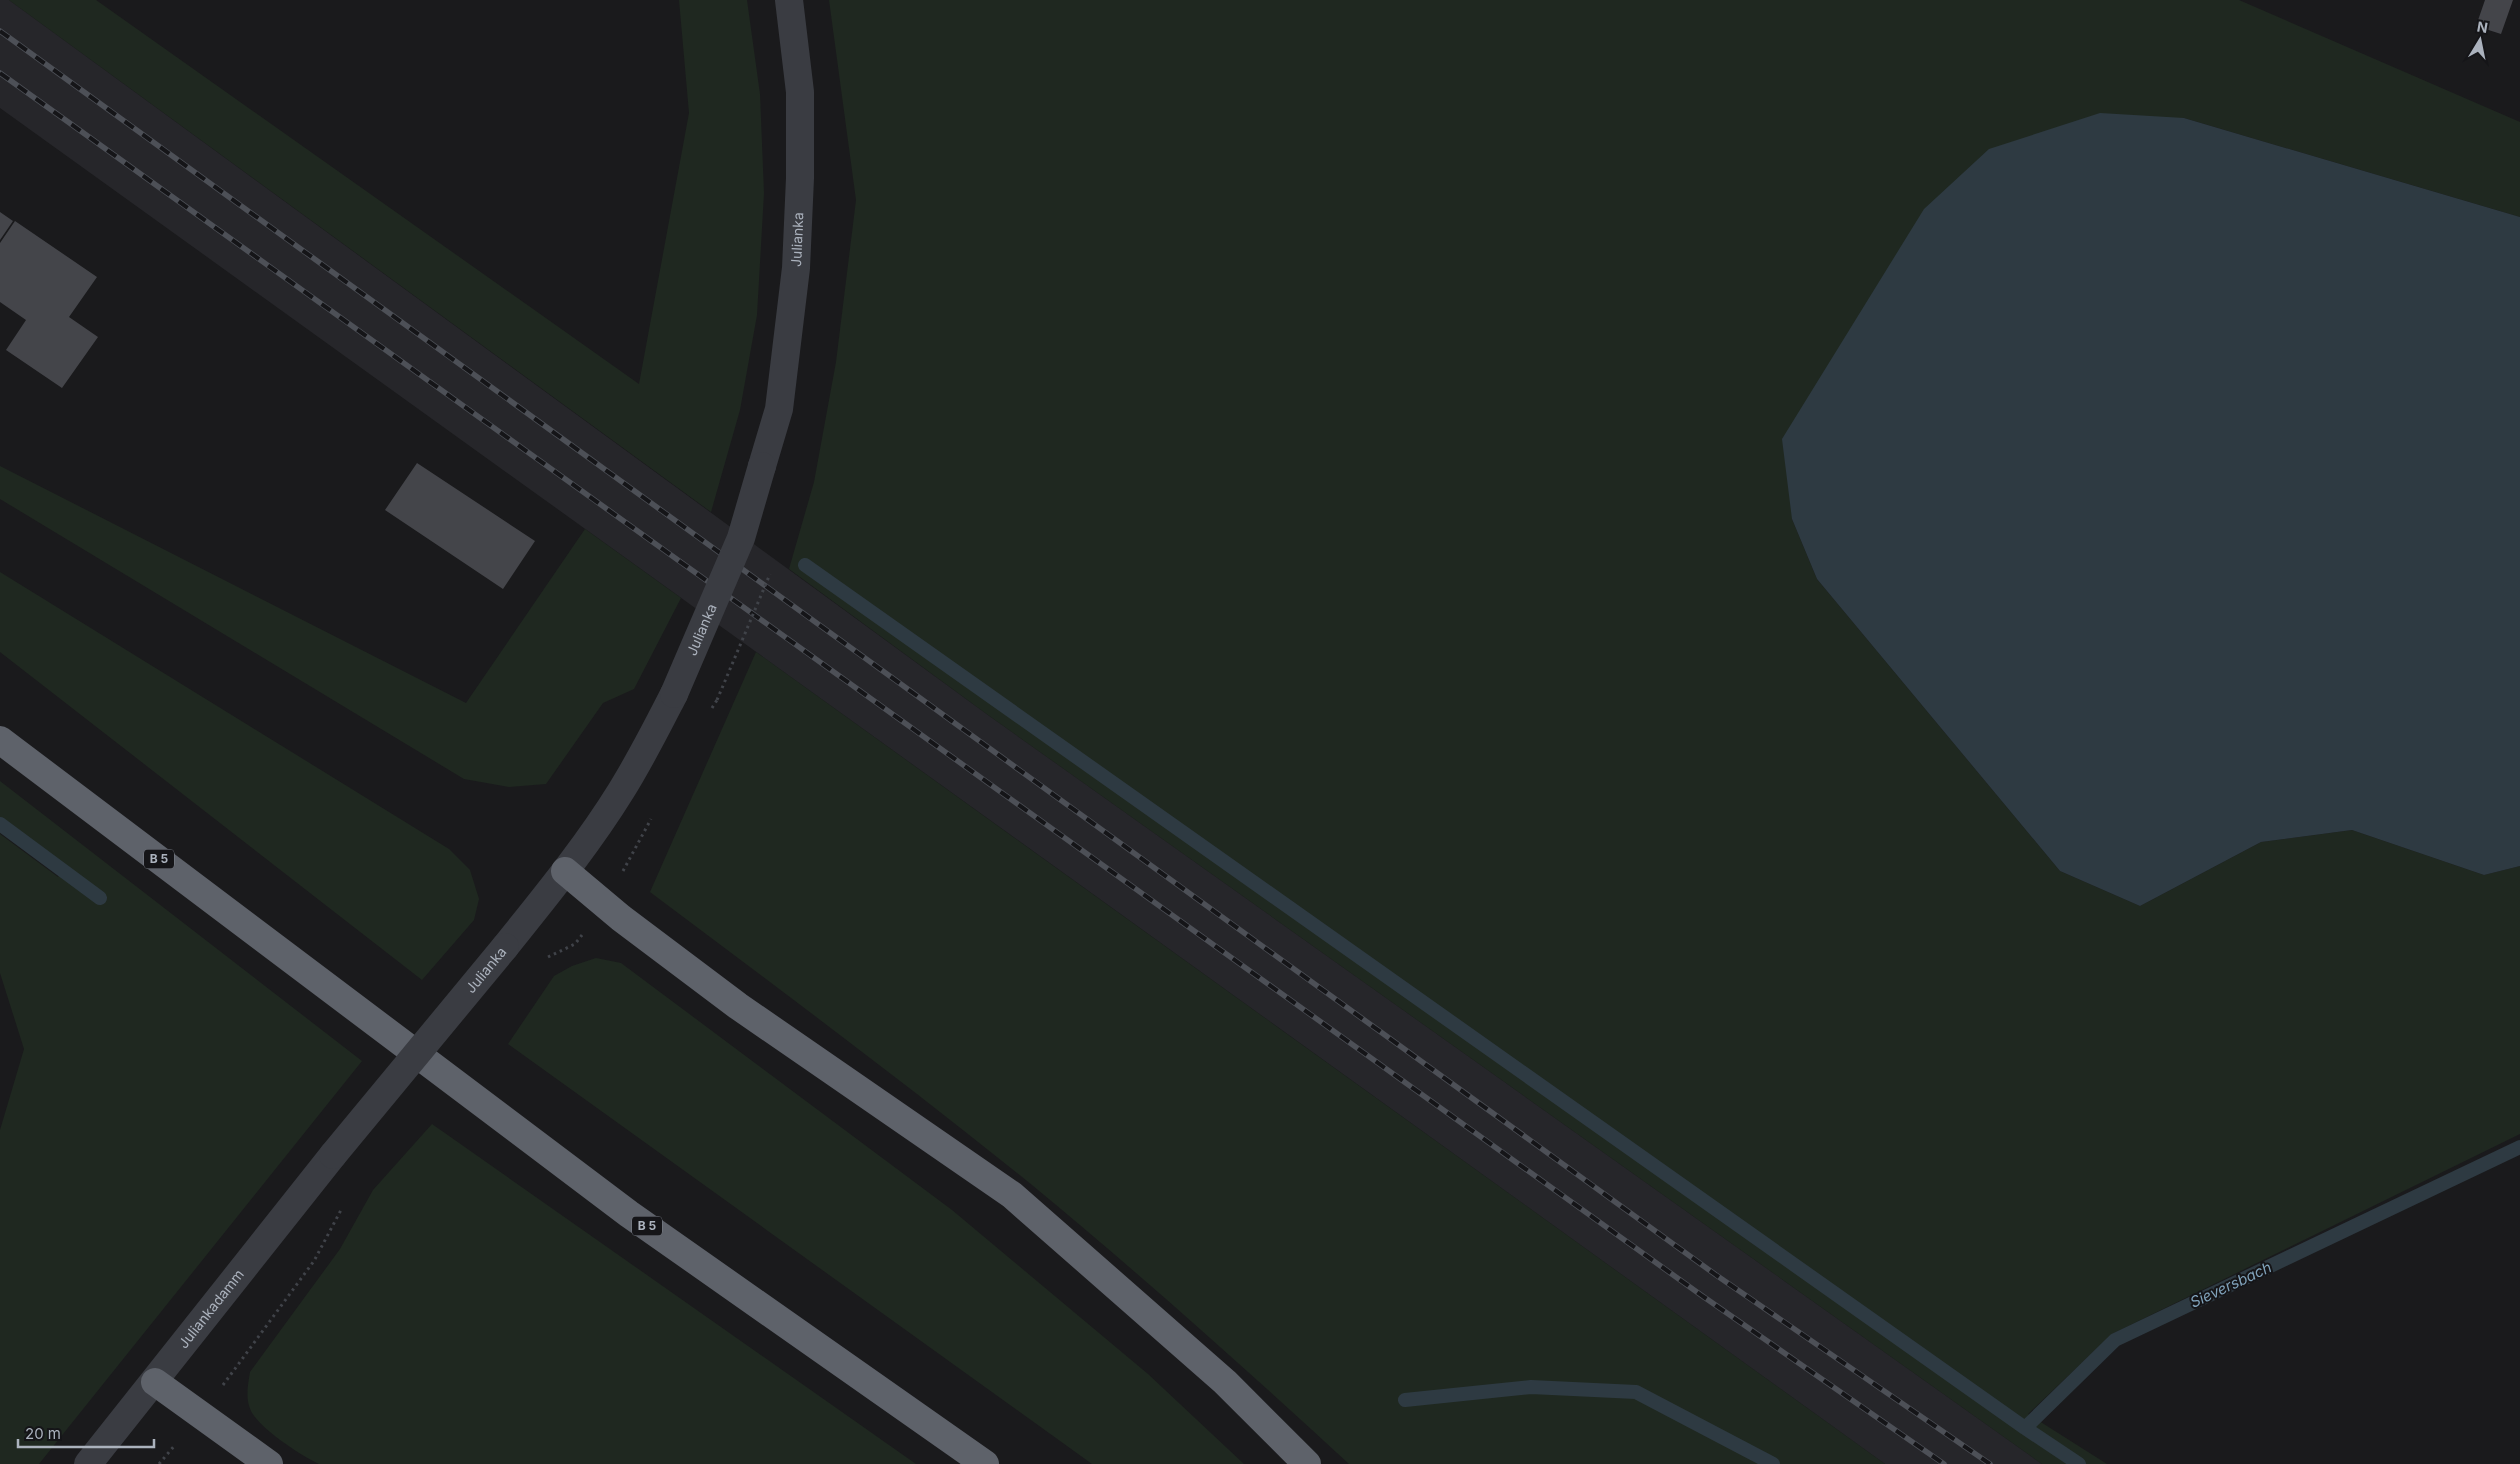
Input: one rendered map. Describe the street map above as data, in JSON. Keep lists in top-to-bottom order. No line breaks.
{"streets":{"highway":["B 5"],"street":["Julianka","Juliankadamm"]},"crossings":[["Julianka","Juliankadamm"]],"water":["Sieversbach"],"scale_bar":"20 m","north":"top"}
